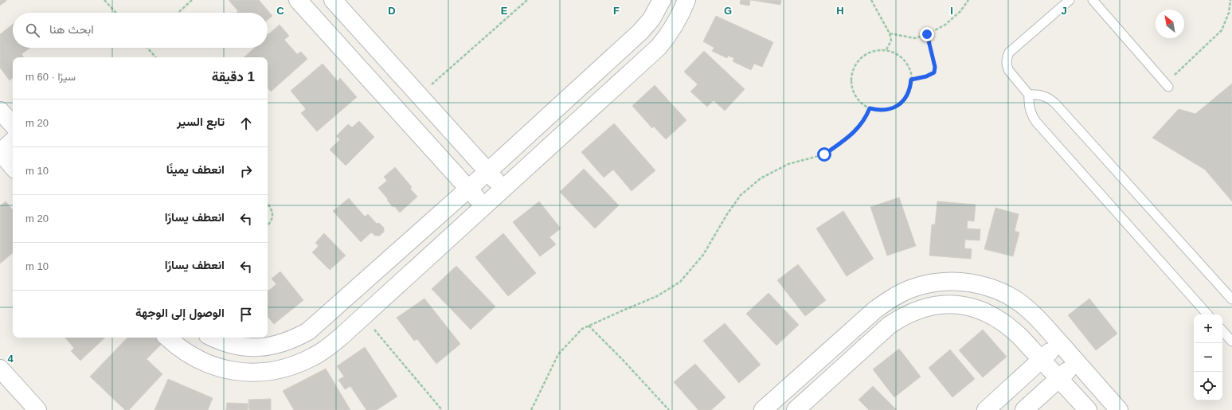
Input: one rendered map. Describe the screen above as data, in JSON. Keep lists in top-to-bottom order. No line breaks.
{"north":"top left","page":{"search":"ابحث هنا","heading":["1 دقيقة","سيرًا · 60 m"],"list":[["تابع السير","20 m"],["انعطف يمينًا","10 m"],["انعطف يسارًا","20 m"],["انعطف يسارًا","10 m"],"الوصول إلى الوجهة"],"map_buttons":["+","−"]},"grid":{"columns":["C","D","E","F","G","H","I","J"],"rows":["4"]}}
